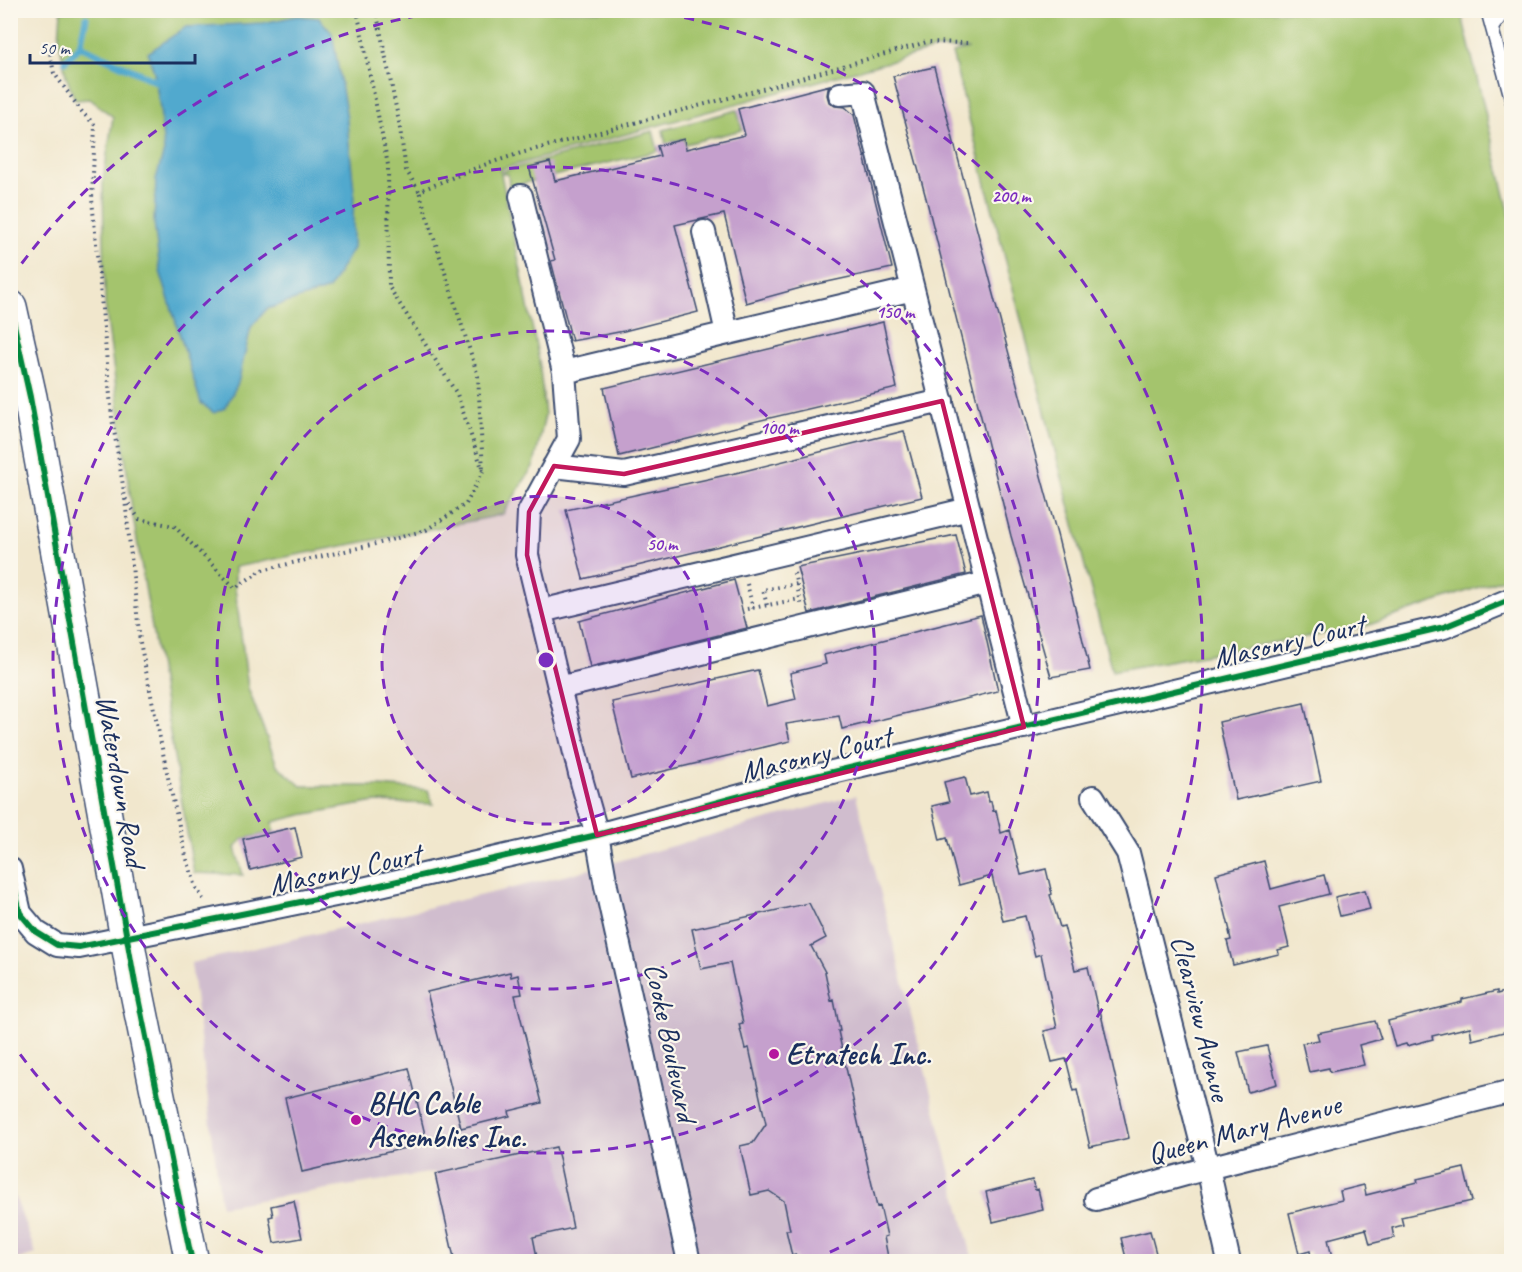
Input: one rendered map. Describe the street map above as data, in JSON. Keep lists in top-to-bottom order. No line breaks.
{"streets":{"main road":["Waterdown Road"],"street":["Masonry Court","Clearview Avenue","Cooke Boulevard","Queen Mary Avenue"]},"crossings":[["Masonry Court","Waterdown Road"],["Masonry Court","Cooke Boulevard"],["Clearview Avenue","Queen Mary Avenue"]],"places":["Etratech Inc.","BHC Cable Assemblies Inc."],"scale_bar":"50 m","rings":["200 m","150 m","100 m","50 m"]}
